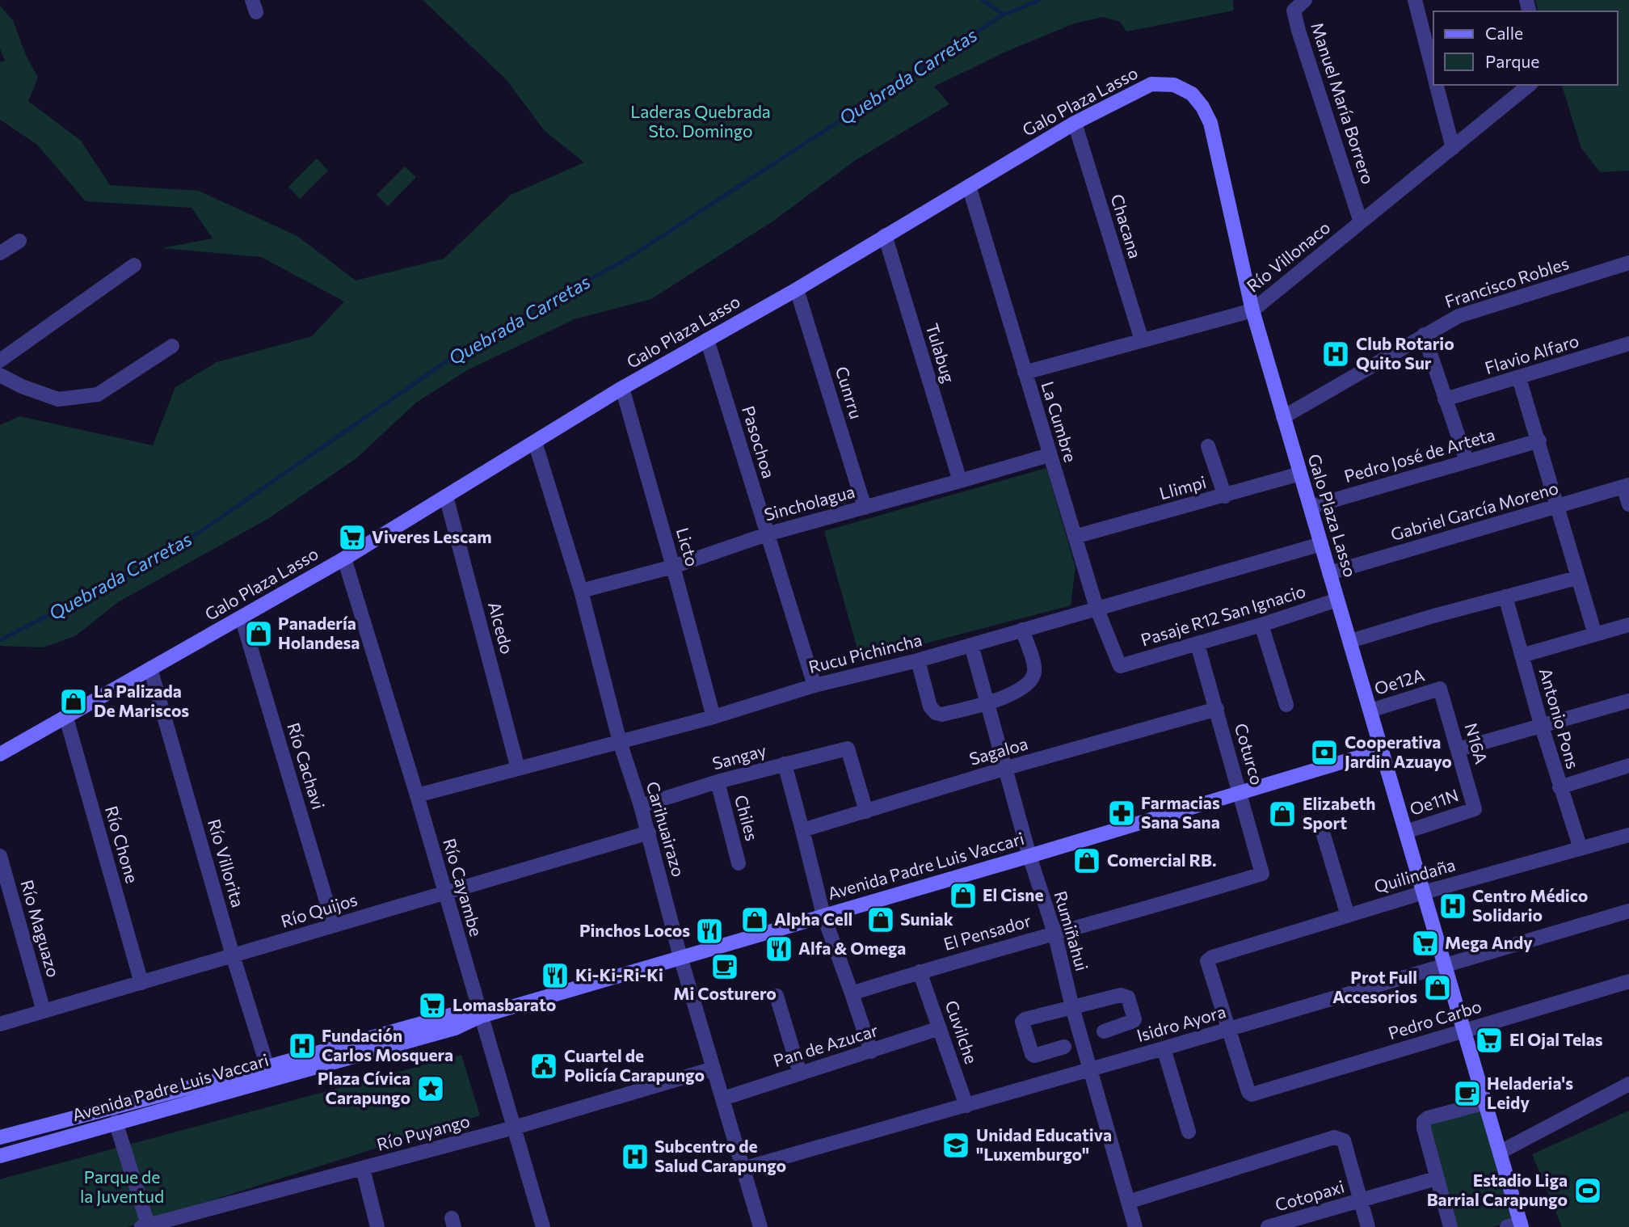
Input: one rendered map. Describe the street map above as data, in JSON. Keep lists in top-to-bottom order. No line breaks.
{"streets":{"street":["Galo Plaza Lasso","Manuel María Borrero","Chacana","Río Villonaco","Francisco Robles","Tulabug","Flavio Alfaro","Cunrru","La Cumbre","Pasochoa","Pedro José de Arteta","Llimpi","Sincholagua","Gabriel García Moreno","Licto","Pasaje R12 San Ignacio","Alcedo","Rucu Pichincha","Oe12A","Antonio Pons","N16A","Sagaloa","Coturco","Sangay","Río Cachavi","Oe11N","Chiles","Carihuairazo","Río Chone","Río Villorita","Avenida Padre Luis Vaccari","Quilindaña","Río Cayambe","Río Quijos","Río Maguazo","Rumiñahui","El Pensador","Pedro Carbo","Isidro Ayora","Cuvilche","Pan de Azucar","Río Puyango","Cotopaxi"]},"crossings":[["Galo Plaza Lasso","Chacana"],["Galo Plaza Lasso","Río Villonaco"],["Galo Plaza Lasso","Francisco Robles"],["Galo Plaza Lasso","Tulabug"],["Galo Plaza Lasso","Cunrru"],["Galo Plaza Lasso","La Cumbre"],["Galo Plaza Lasso","Pasochoa"],["Galo Plaza Lasso","Pedro José de Arteta"],["Galo Plaza Lasso","Llimpi"],["Galo Plaza Lasso","Gabriel García Moreno"],["Galo Plaza Lasso","Licto"],["Galo Plaza Lasso","Pasaje R12 San Ignacio"],["Galo Plaza Lasso","Alcedo"],["Galo Plaza Lasso","Rucu Pichincha"],["Galo Plaza Lasso","Oe12A"],["Galo Plaza Lasso","Río Cachavi"],["Galo Plaza Lasso","Oe11N"],["Galo Plaza Lasso","Carihuairazo"],["Galo Plaza Lasso","Río Chone"],["Galo Plaza Lasso","Río Villorita"],["Galo Plaza Lasso","Avenida Padre Luis Vaccari"],["Galo Plaza Lasso","Quilindaña"],["Galo Plaza Lasso","Río Cayambe"],["Galo Plaza Lasso","Pedro Carbo"],["Galo Plaza Lasso","Isidro Ayora"],["Manuel María Borrero","Río Villonaco"],["Chacana","Río Villonaco"],["Río Villonaco","La Cumbre"],["Tulabug","Sincholagua"],["Cunrru","Sincholagua"],["La Cumbre","Llimpi"],["La Cumbre","Sincholagua"],["La Cumbre","Pasaje R12 San Ignacio"],["La Cumbre","Rucu Pichincha"],["Pasochoa","Sincholagua"],["Pasochoa","Rucu Pichincha"],["Sincholagua","Licto"],["Sincholagua","Carihuairazo"],["Licto","Rucu Pichincha"],["Pasaje R12 San Ignacio","Coturco"],["Alcedo","Rucu Pichincha"],["Rucu Pichincha","Carihuairazo"],["Rucu Pichincha","Río Cayambe"],["Rucu Pichincha","Rumiñahui"],["Oe12A","N16A"],["Antonio Pons","Quilindaña"],["N16A","Oe11N"],["Sagaloa","Coturco"],["Sagaloa","Sangay"],["Sagaloa","Rumiñahui"],["Coturco","Avenida Padre Luis Vaccari"],["Coturco","El Pensador"],["Sangay","Chiles"],["Sangay","Carihuairazo"],["Río Cachavi","Río Quijos"],["Carihuairazo","Avenida Padre Luis Vaccari"],["Carihuairazo","Río Quijos"],["Carihuairazo","Isidro Ayora"],["Carihuairazo","Pan de Azucar"],["Carihuairazo","Río Puyango"],["Río Chone","Río Quijos"],["Río Villorita","Avenida Padre Luis Vaccari"],["Río Villorita","Río Quijos"],["Avenida Padre Luis Vaccari","Río Cayambe"],["Avenida Padre Luis Vaccari","Rumiñahui"],["Quilindaña","Pedro Carbo"],["Quilindaña","Isidro Ayora"],["Río Cayambe","Río Quijos"],["Río Cayambe","Río Puyango"],["Río Quijos","Río Maguazo"],["Rumiñahui","El Pensador"],["Rumiñahui","Isidro Ayora"],["El Pensador","Cuvilche"],["Pedro Carbo","Isidro Ayora"],["Isidro Ayora","Cuvilche"],["Cuvilche","Pan de Azucar"]],"water":["Quebrada Carretas"],"parks":["Laderas Quebrada Sto. Domingo","Parque de la Juventud"],"places":{"hospital":["Club Rotario Quito Sur","Centro Médico Solidario","Fundación Carlos Mosquera","Subcentro de Salud Carapungo"],"supermarket":["Viveres Lescam","Mega Andy","Lomasbarato","El Ojal Telas"],"shop":["Panadería Holandesa","La Palizada De Mariscos","Elizabeth Sport","Comercial RB.","El Cisne","Alpha Cell","Suniak","Prot Full Accesorios"],"bank":["Cooperativa Jardin Azuayo"],"pharmacy":["Farmacias Sana Sana"],"restaurant":["Pinchos Locos","Alfa & Omega","Ki-Ki-Ri-Ki"],"cafe":["Mi Costurero","Heladeria's Leidy"],"public building":["Cuartel de Policía Carapungo"],"place":["Plaza Cívica Carapungo"],"school or university":["Unidad Educativa \"Luxemburgo\""],"sports":["Estadio Liga Barrial Carapungo"]},"legend":["Calle","Parque"]}
